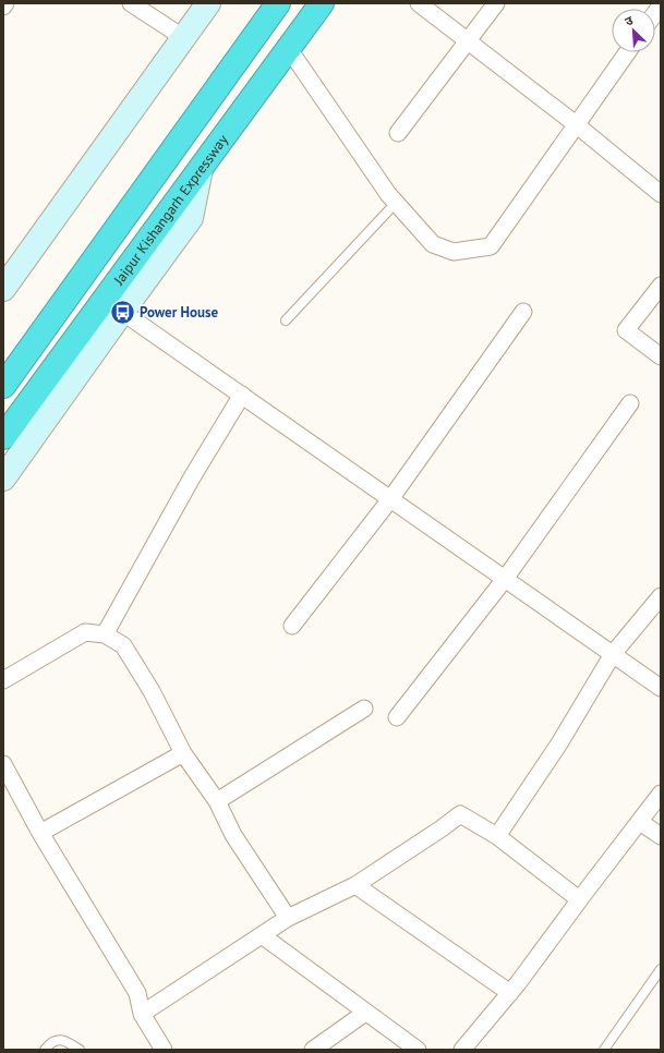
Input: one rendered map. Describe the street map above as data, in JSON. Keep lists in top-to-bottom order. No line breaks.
{"streets":{"highway":["Jaipur Kishangarh Expressway"]},"places":{"bus stop":["Power House"]},"north":"top left"}
